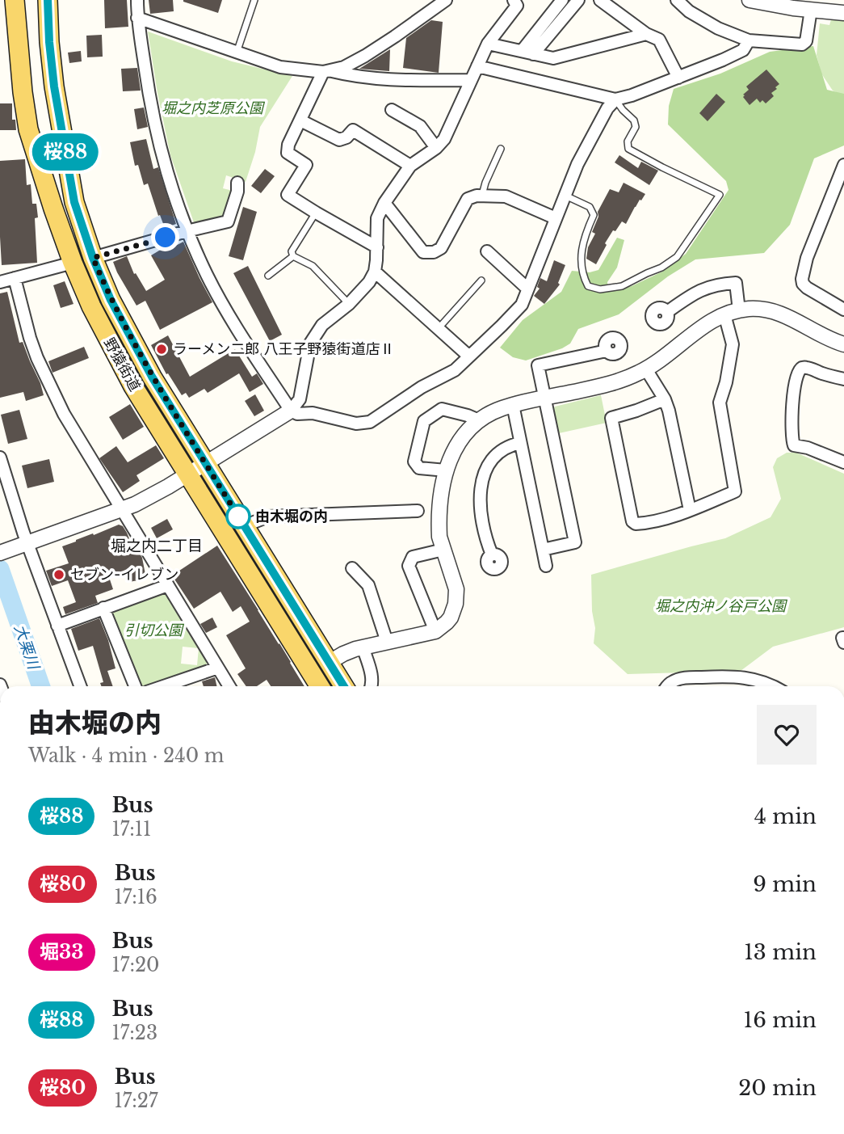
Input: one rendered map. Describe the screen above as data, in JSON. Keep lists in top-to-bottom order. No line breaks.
{"streets":{"main road":["野猿街道"]},"districts":["堀之内二丁目"],"water":["大栗川"],"parks":["堀之内芝原公園","堀之内沖ノ谷戸公園","引切公園"],"places":["ラーメン二郎 八王子野猿街道店Ⅱ","由木堀の内","セブン-イレブン"],"lines":["bus line 桜88"],"page":{"on_map":"桜88","heading":["由木堀の内","Walk · 4 min · 240 m"],"list":[{"mark":"桜88","name":"Bus","note":"17:11","value":"4 min"},{"mark":"桜80","name":"Bus","note":"17:16","value":"9 min"},{"mark":"堀33","name":"Bus","note":"17:20","value":"13 min"},{"mark":"桜88","name":"Bus","note":"17:23","value":"16 min"},{"mark":"桜80","name":"Bus","note":"17:27","value":"20 min"}]}}
